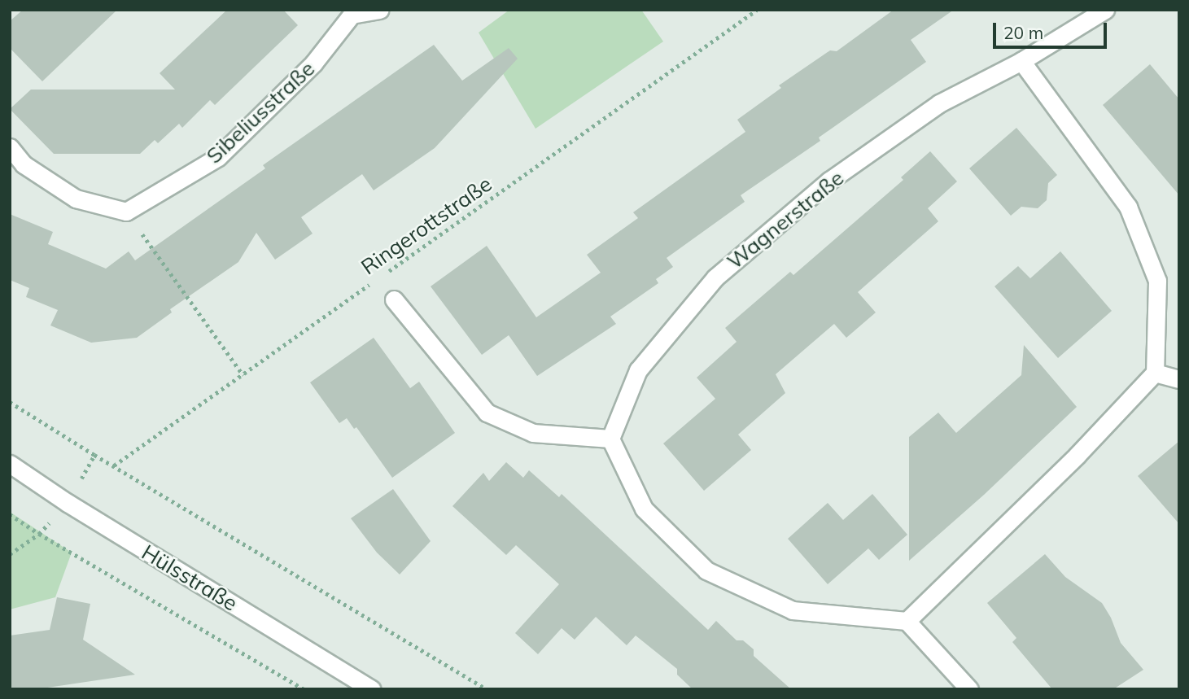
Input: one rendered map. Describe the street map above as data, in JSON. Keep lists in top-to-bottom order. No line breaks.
{"streets":{"street":["Sibeliusstraße","Wagnerstraße","Hülsstraße"],"path":["Ringerottstraße"]},"scale_bar":"20 m"}
